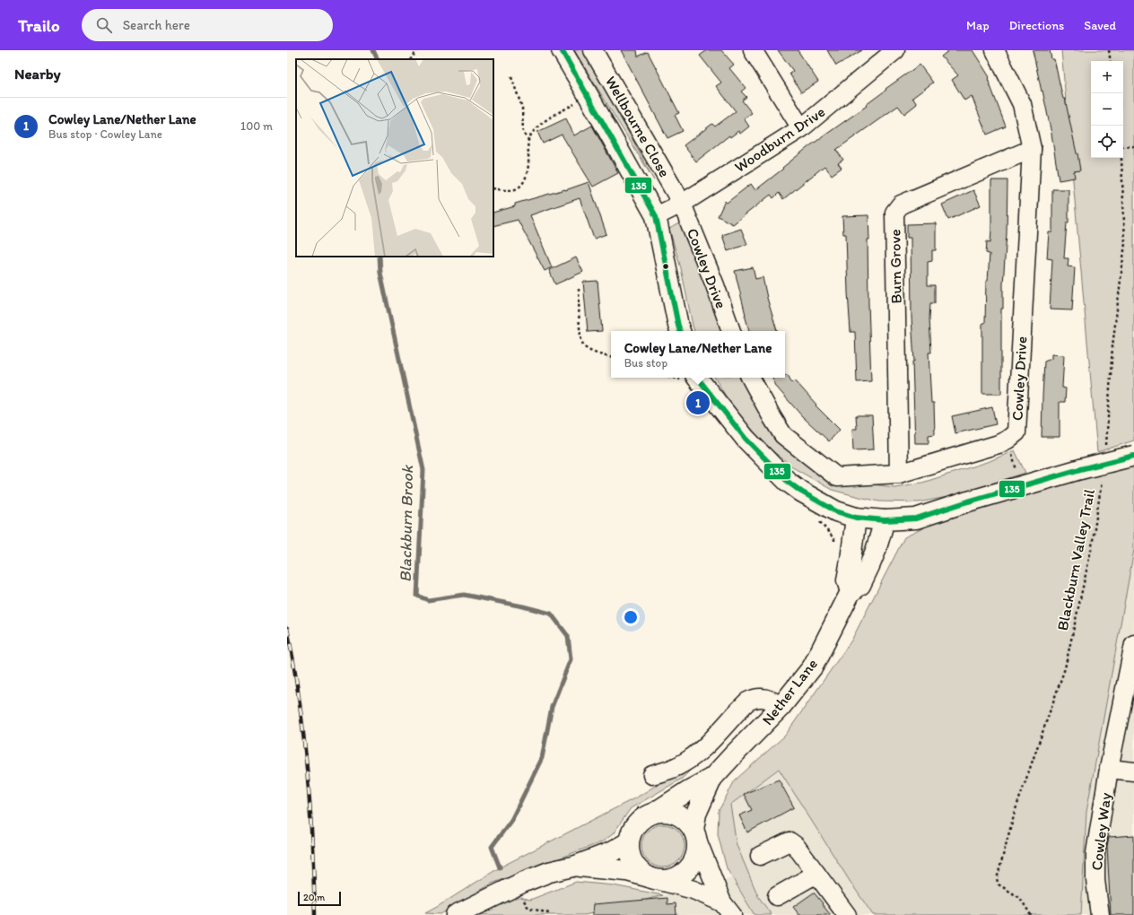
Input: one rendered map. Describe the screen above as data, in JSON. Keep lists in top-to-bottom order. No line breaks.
{"streets":{"main road":["Nether Lane"],"street":["Wellbourne Close","Woodburn Drive","Burn Grove","Cowley Drive","Cowley Way"],"path":["Blackburn Valley Trail"]},"crossings":[["Wellbourne Close","Woodburn Drive"],["Wellbourne Close","Cowley Drive"],["Woodburn Drive","Cowley Drive"],["Burn Grove","Cowley Drive"]],"water":["Blackburn Brook"],"lines":["transit line 135"],"scale_bar":"20 m","page":{"header":"Trailo","search":"Search here","nav":["Map","Directions","Saved"],"heading":"Nearby","map_buttons":["+","−"],"list":[{"mark":"1","name":"Cowley Lane/Nether Lane","note":"Bus stop · Cowley Lane","value":"100 m"}],"popup":["Cowley Lane/Nether Lane","Bus stop"],"pins":"1","scale":"20 m"}}
